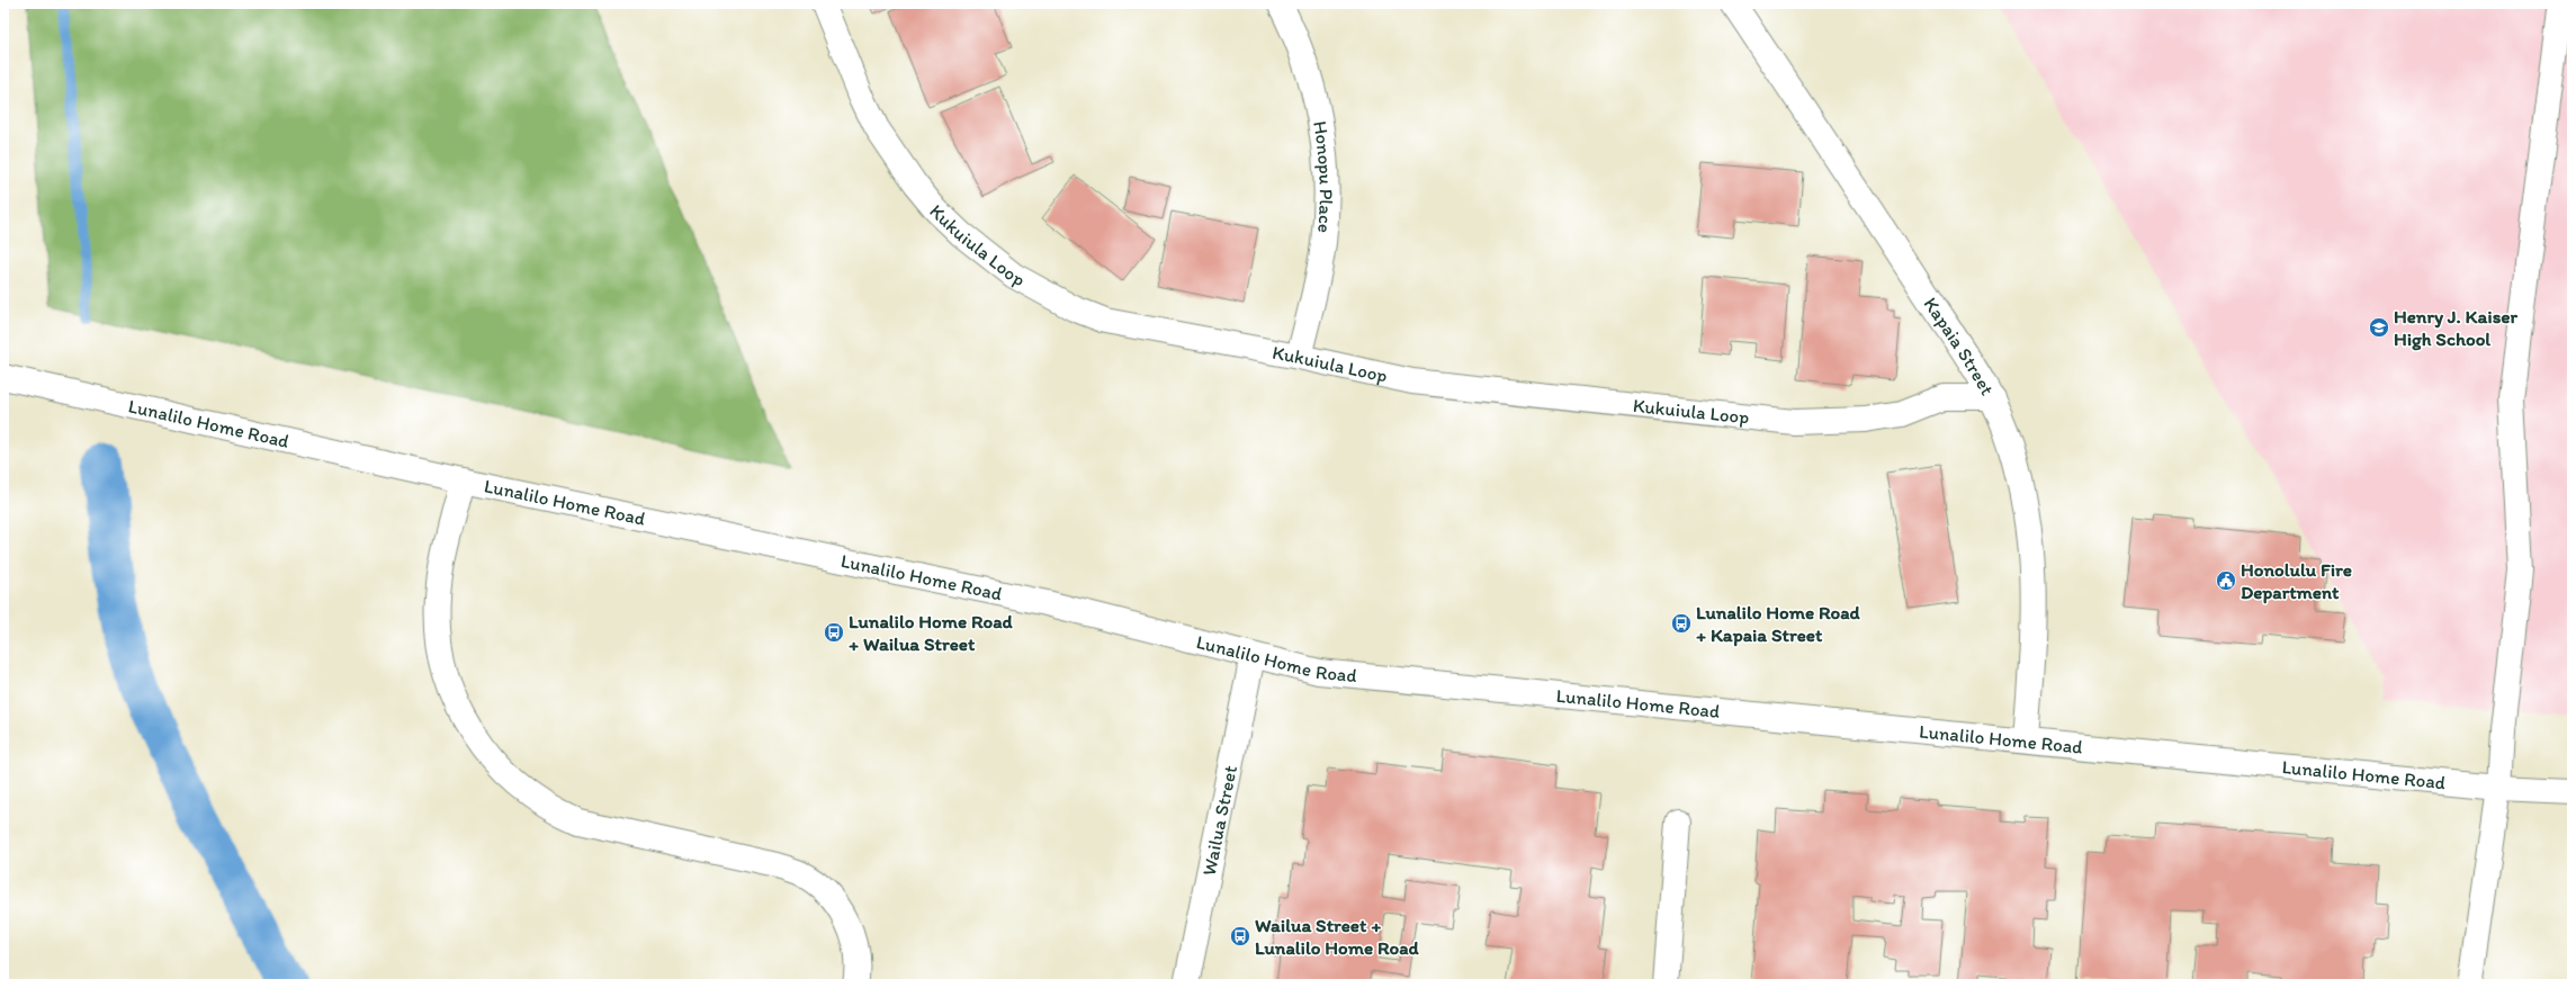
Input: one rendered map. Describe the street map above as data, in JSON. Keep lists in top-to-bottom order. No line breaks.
{"streets":{"main road":["Honopu Place","Kukuiula Loop","Kapaia Street","Lunalilo Home Road","Wailua Street"]},"crossings":[["Honopu Place","Kukuiula Loop"],["Kukuiula Loop","Kapaia Street"],["Kapaia Street","Lunalilo Home Road"],["Lunalilo Home Road","Wailua Street"]],"places":{"school or university":["Henry J. Kaiser High School"],"public building":["Honolulu Fire Department"],"bus stop":["Lunalilo Home Road + Kapaia Street","Lunalilo Home Road + Wailua Street","Wailua Street + Lunalilo Home Road"]}}
